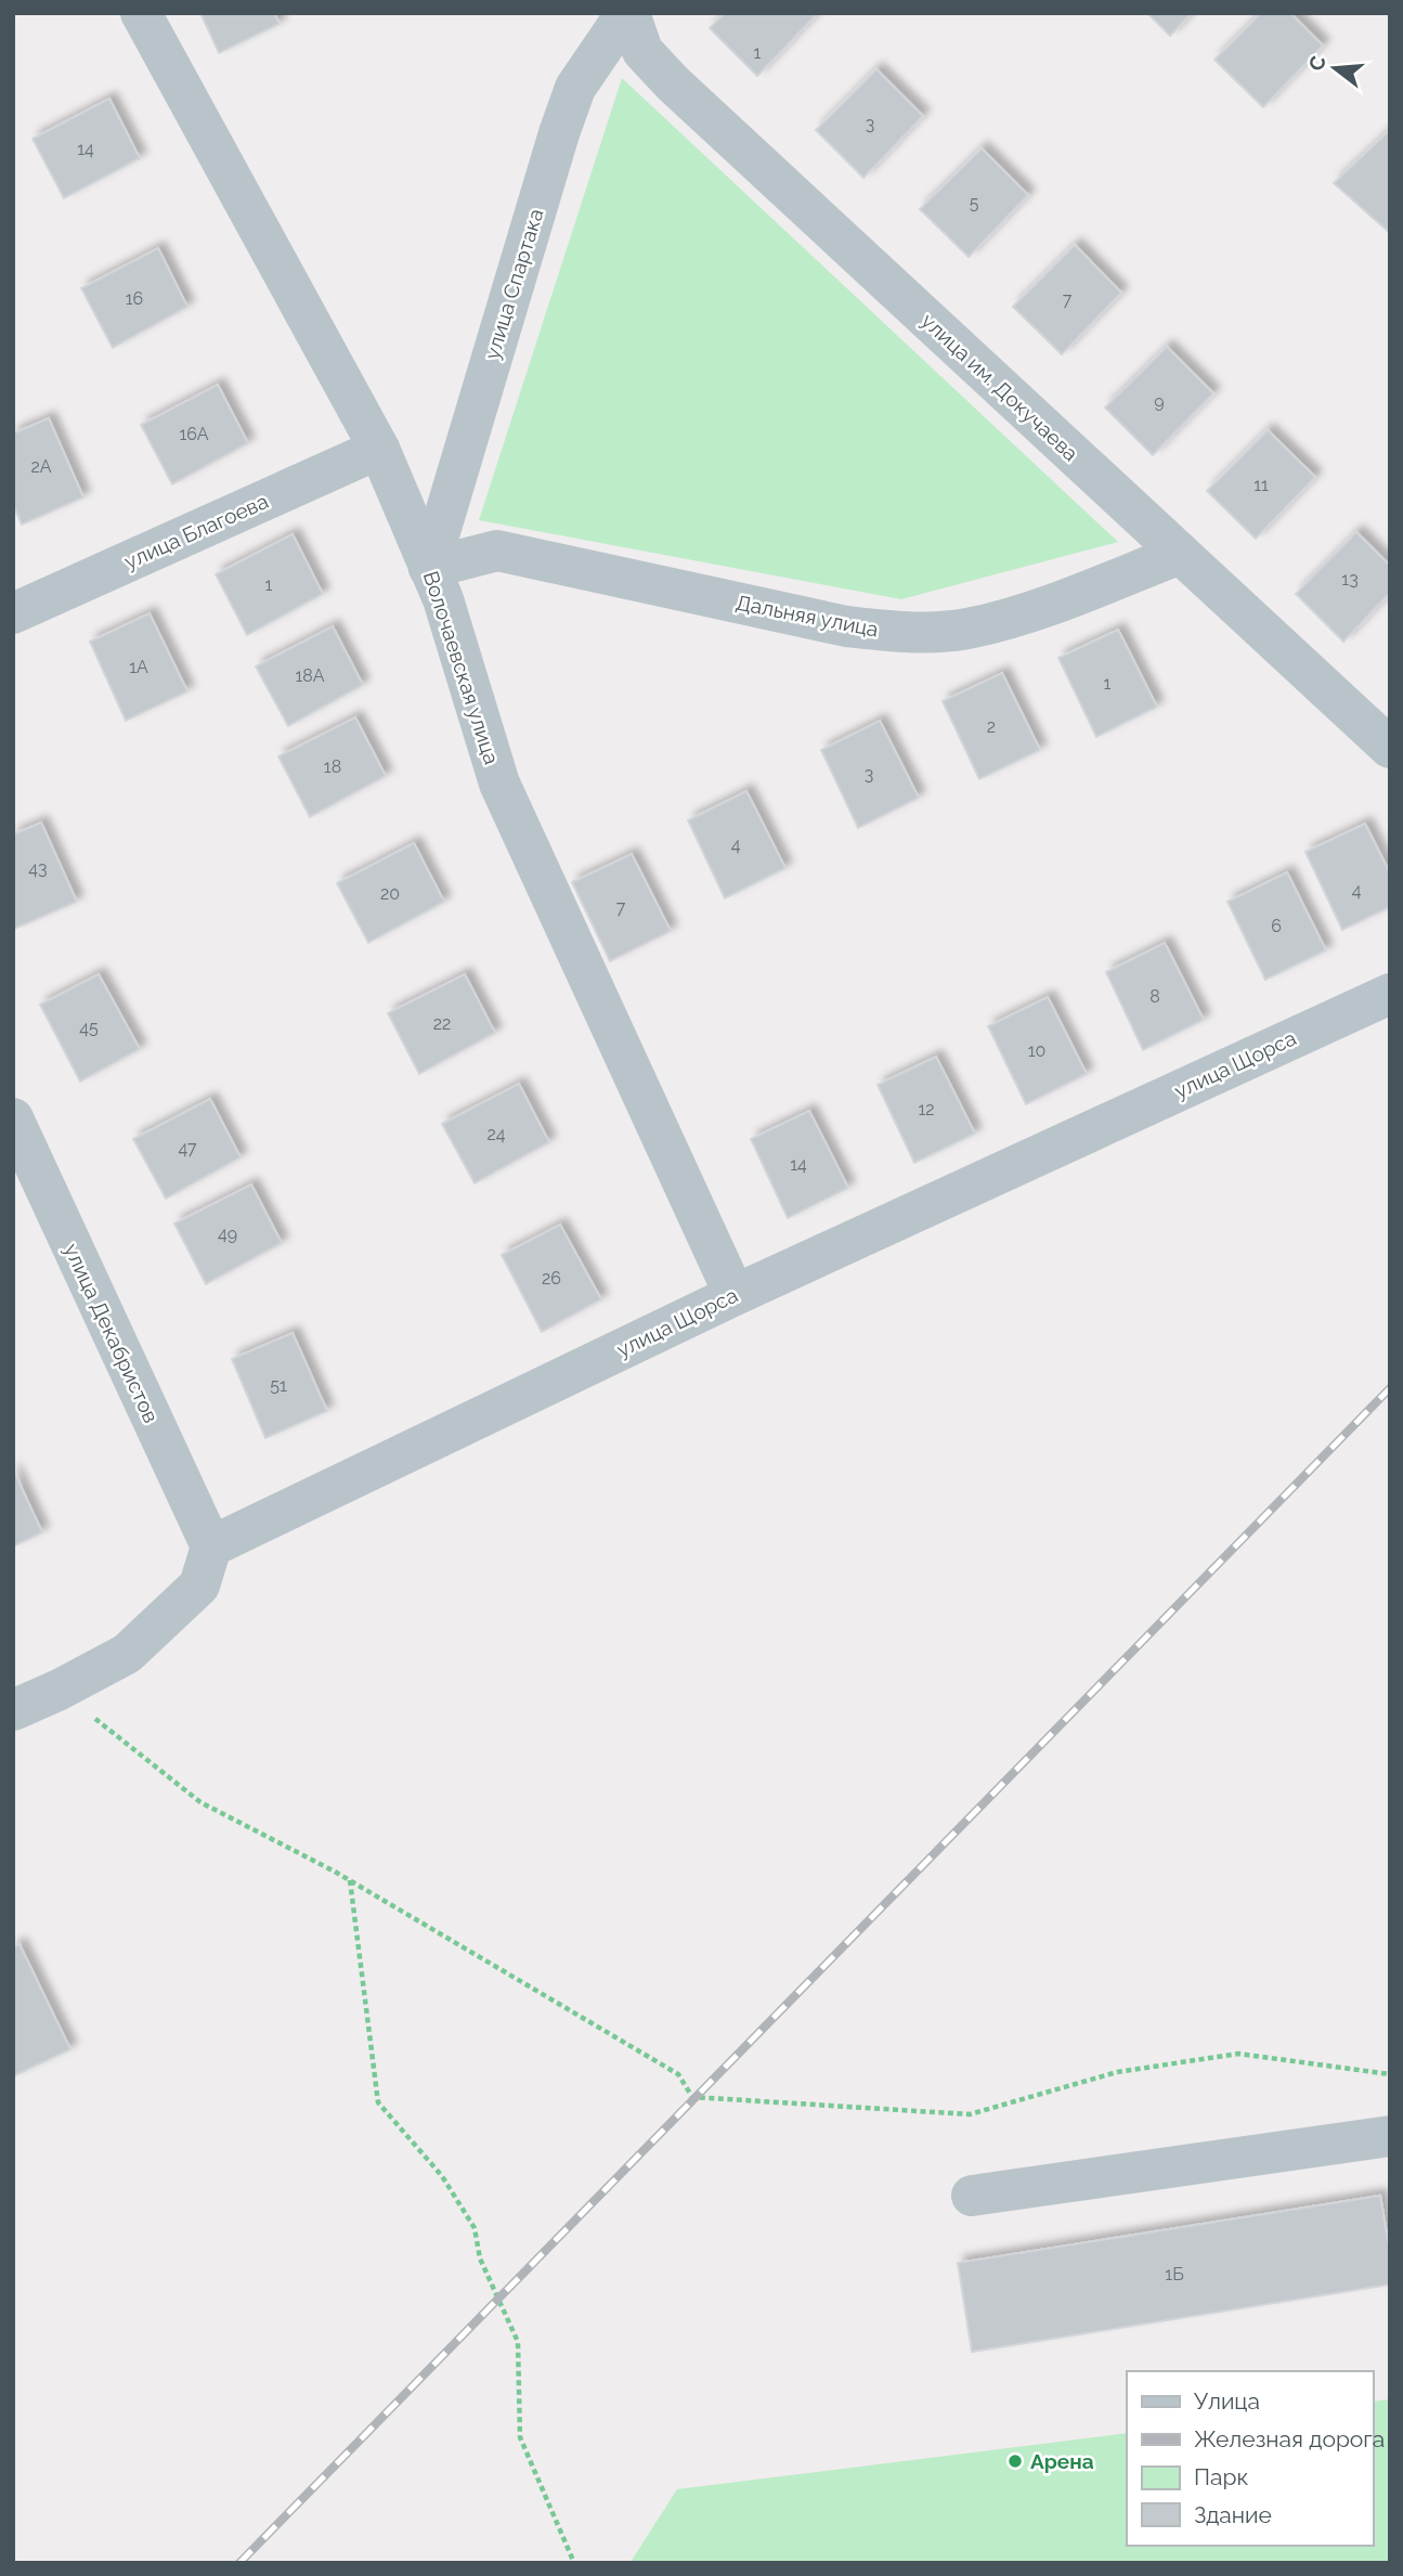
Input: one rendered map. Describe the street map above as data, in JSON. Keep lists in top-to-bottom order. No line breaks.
{"streets":{"street":["улица Спартака","улица им. Докучаева","улица Благоева","Дальняя улица","Волочаевская улица","улица Щорса","улица Декабристов"]},"crossings":[["улица Спартака","улица им. Докучаева"],["улица Спартака","Дальняя улица"],["улица Спартака","Волочаевская улица"],["улица им. Докучаева","Дальняя улица"],["улица Благоева","Волочаевская улица"],["Дальняя улица","Волочаевская улица"],["Волочаевская улица","улица Щорса"],["улица Щорса","улица Декабристов"]],"places":["Арена"],"house_numbers":["1","3","14","5","16","7","9","16А","2А","11","13","1","1А","18А","1","2","18","3","4","43","4","20","7","6","8","22","45","10","12","24","47","14","49","26","51","1Б"],"legend":["Улица","Железная дорога","Парк","Здание"],"north":"left"}
